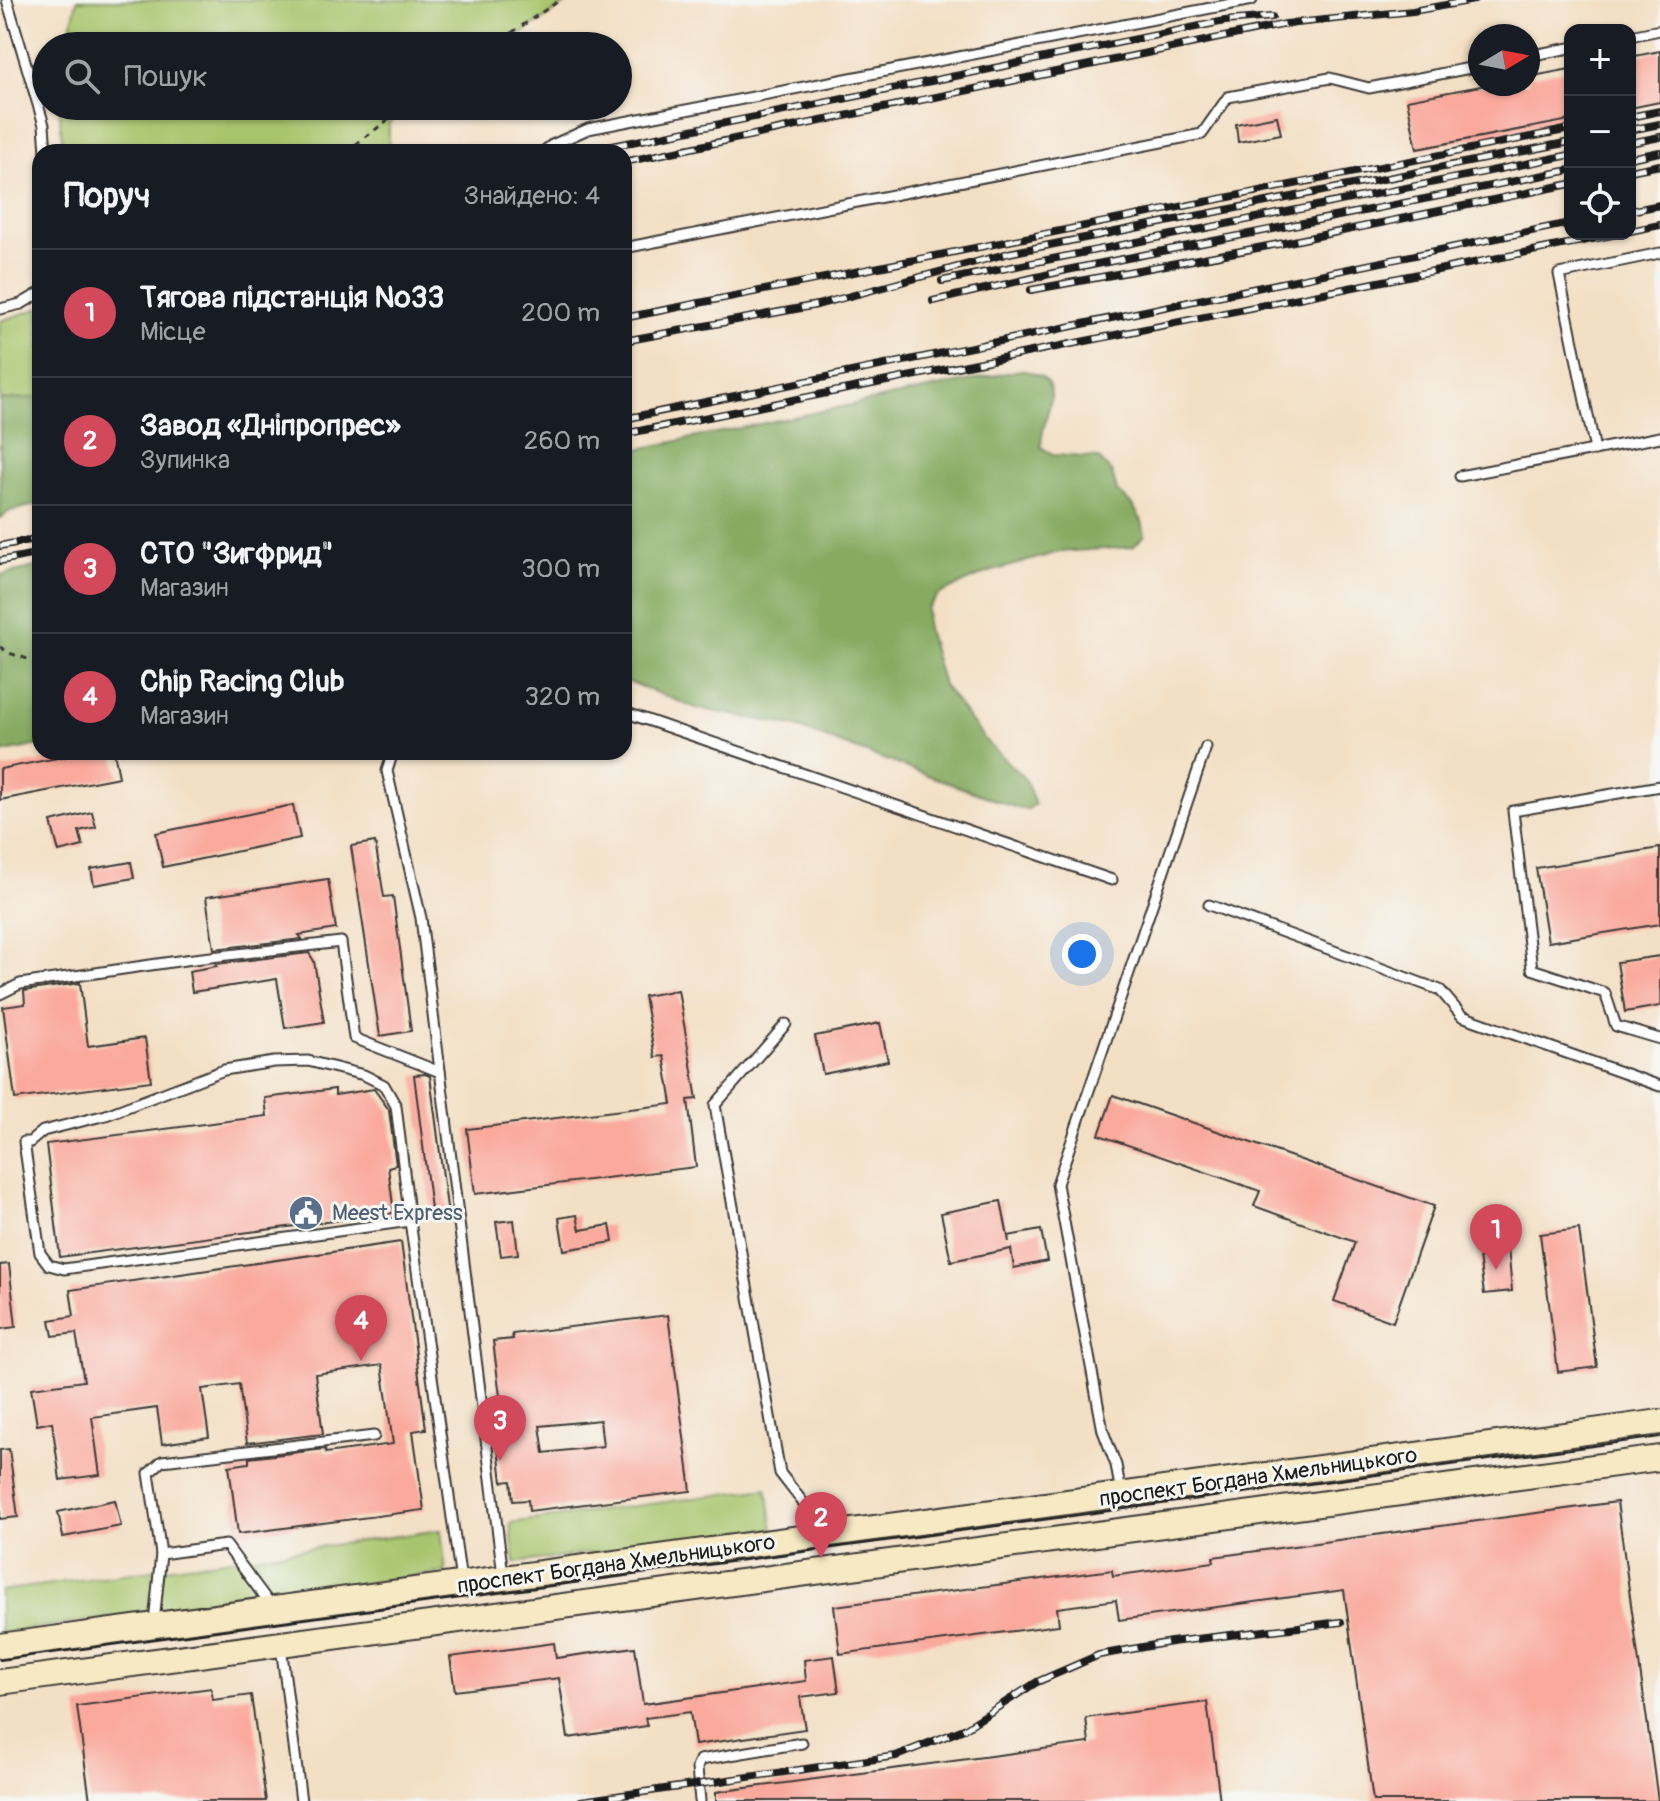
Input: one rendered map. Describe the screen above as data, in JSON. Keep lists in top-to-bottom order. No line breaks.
{"streets":{"main road":["проспект Богдана Хмельницького"]},"places":{"public building":["Meest Express"]},"north":"right","page":{"map_buttons":["+","−"],"search":"Пошук","heading":["Поруч","Знайдено: 4"],"list":[{"mark":"1","name":"Тягова пiдстанцiя №33","note":"Місце","value":"200 m"},{"mark":"2","name":"Завод «Дніпропрес»","note":"Зупинка","value":"260 m"},{"mark":"3","name":"СТО \"Зигфрид\"","note":"Магазин","value":"300 m"},{"mark":"4","name":"Chip Racing Club","note":"Магазин","value":"320 m"}],"pins":["1","4","3","2"]}}
